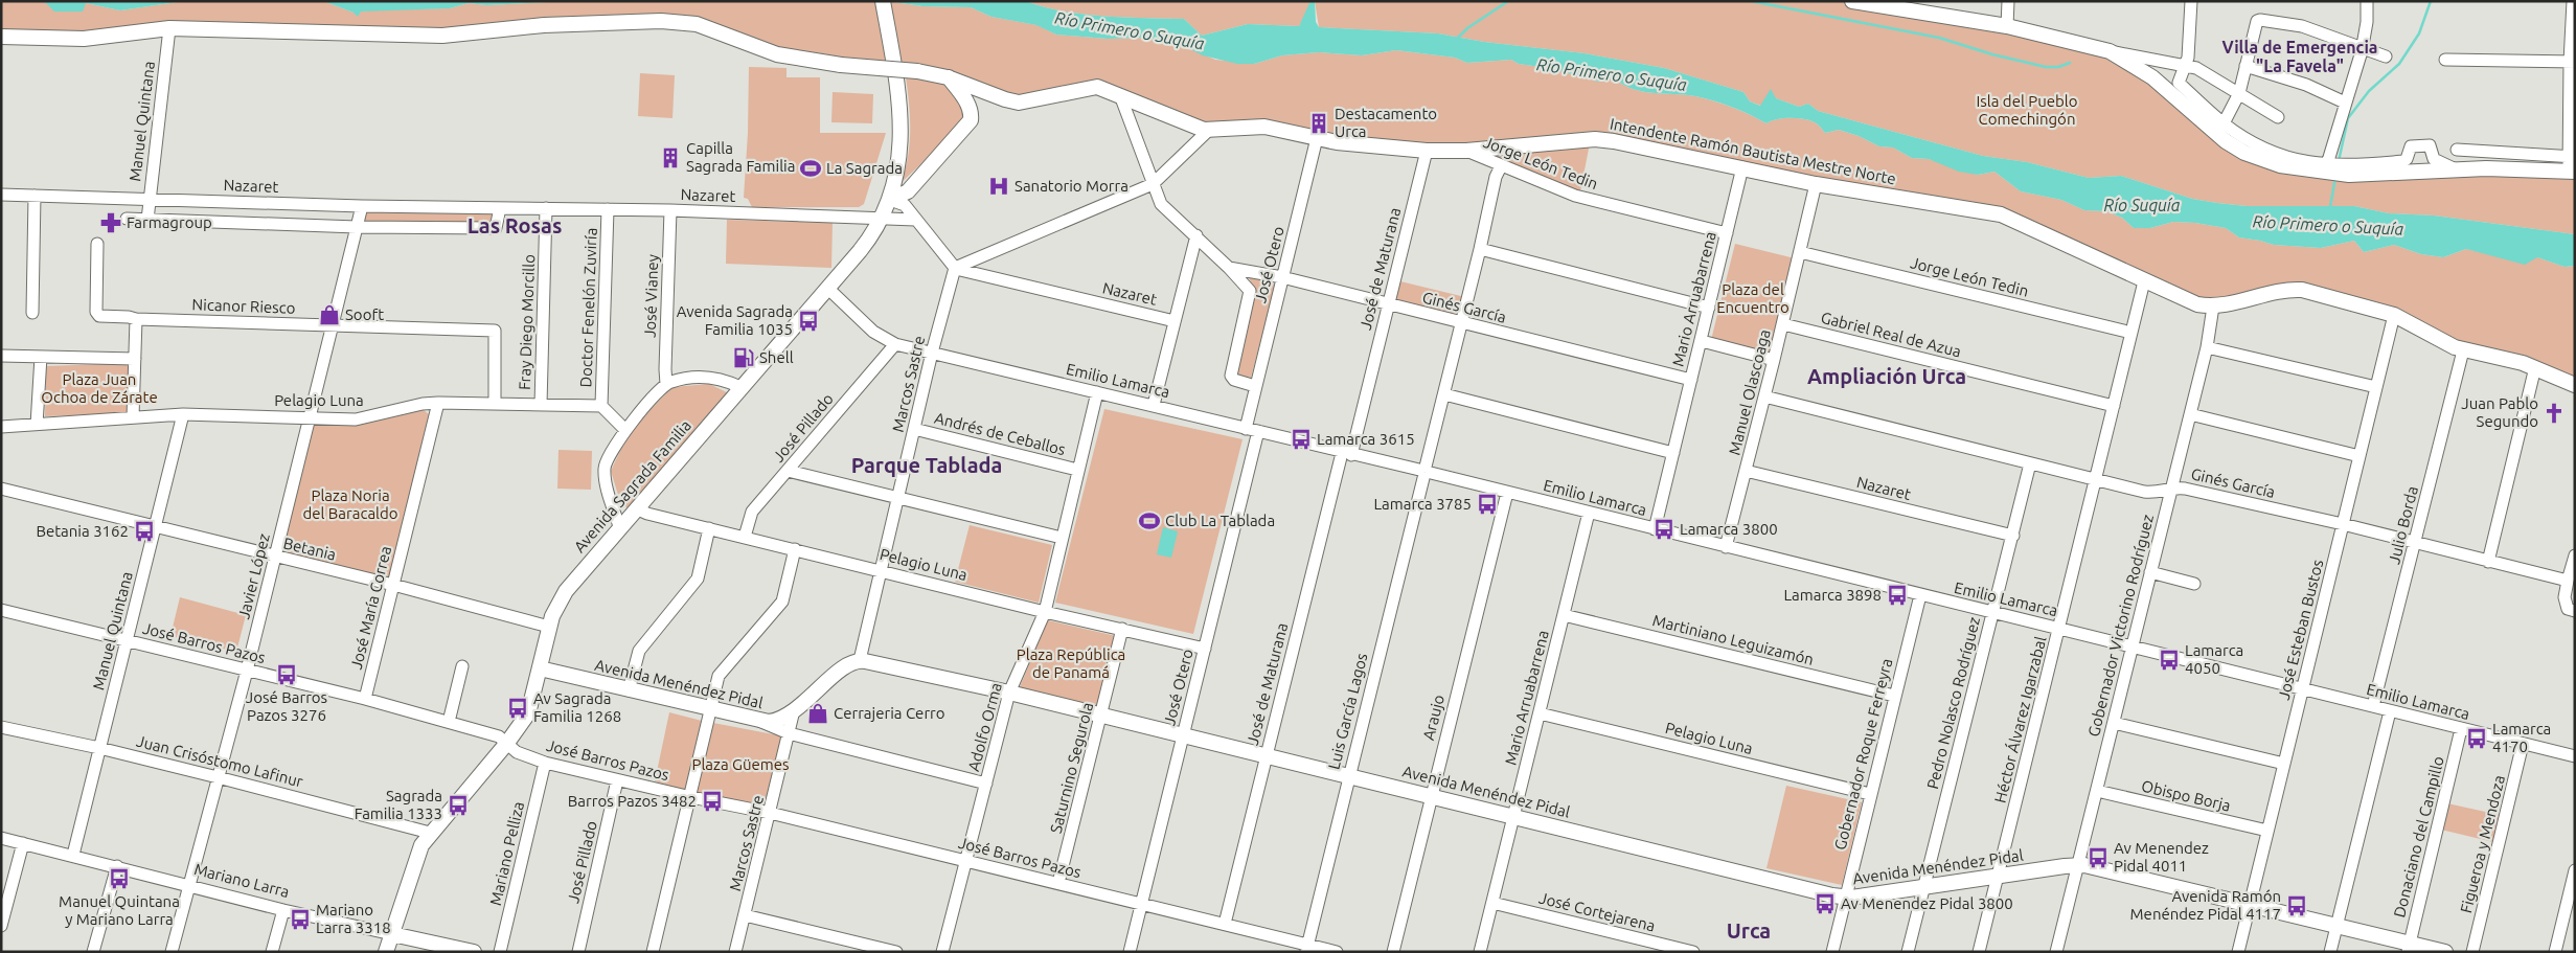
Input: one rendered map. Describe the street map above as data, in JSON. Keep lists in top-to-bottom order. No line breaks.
{"streets":{"main road":["Intendente Ramón Bautista Mestre Norte","Avenida Sagrada Familia","Avenida Menéndez Pidal","Mariano Larra"],"street":["Manuel Quintana","Jorge León Tedin","Nazaret","José Otero","José de Maturana","José Vianey","Mario Arruabarrena","Nicanor Riesco","Doctor Fenelón Zuviría","Ginés García","Fray Diego Morcillo","Gabriel Real de Azua","Emilio Lamarca","Marcos Sastre","Manuel Olascoaga","Pelagio Luna","José Pillado","Andrés de Ceballos","Julio Borda","Betania","Javier López","José María Correa","Gobernador Victorino Rodríguez","José Esteban Bustos","Martiniano Leguizamón","José Barros Pazos","Pedro Nolasco Rodríguez","Luis García Lagos","Araujo","Héctor Álvarez Igarzabal","Adolfo Orma","Gobernador Roque Ferreyra","Juan Crisóstomo Lafinur","Saturnino Segurola","Obispo Borja","Donaciano del Campillo","Figueroa y Mendoza","Mariano Pelliza","José Cortejarena"]},"crossings":[["Manuel Quintana","Intendente Ramón Bautista Mestre Norte"],["Manuel Quintana","Nazaret"],["Manuel Quintana","Pelagio Luna"],["Manuel Quintana","Betania"],["Manuel Quintana","José Barros Pazos"],["Manuel Quintana","Juan Crisóstomo Lafinur"],["Manuel Quintana","Mariano Larra"],["Intendente Ramón Bautista Mestre Norte","Jorge León Tedin"],["Intendente Ramón Bautista Mestre Norte","José Otero"],["Intendente Ramón Bautista Mestre Norte","José de Maturana"],["Intendente Ramón Bautista Mestre Norte","Mario Arruabarrena"],["Intendente Ramón Bautista Mestre Norte","Manuel Olascoaga"],["Intendente Ramón Bautista Mestre Norte","Julio Borda"],["Intendente Ramón Bautista Mestre Norte","Gobernador Victorino Rodríguez"],["Intendente Ramón Bautista Mestre Norte","José Esteban Bustos"],["Intendente Ramón Bautista Mestre Norte","Héctor Álvarez Igarzabal"],["Jorge León Tedin","Mario Arruabarrena"],["Jorge León Tedin","Manuel Olascoaga"],["Jorge León Tedin","Luis García Lagos"],["Jorge León Tedin","Héctor Álvarez Igarzabal"],["Nazaret","José Vianey"],["Nazaret","Doctor Fenelón Zuviría"],["Nazaret","Fray Diego Morcillo"],["Nazaret","Marcos Sastre"],["Nazaret","Manuel Olascoaga"],["Nazaret","Avenida Sagrada Familia"],["Nazaret","Javier López"],["Nazaret","Pedro Nolasco Rodríguez"],["José Otero","Ginés García"],["José Otero","Emilio Lamarca"],["José Otero","Pelagio Luna"],["José Otero","José Barros Pazos"],["José Otero","Avenida Menéndez Pidal"],["José de Maturana","Ginés García"],["José de Maturana","Emilio Lamarca"],["José de Maturana","José Barros Pazos"],["José de Maturana","Avenida Menéndez Pidal"],["Mario Arruabarrena","Ginés García"],["Mario Arruabarrena","Emilio Lamarca"],["Mario Arruabarrena","Pelagio Luna"],["Mario Arruabarrena","Martiniano Leguizamón"],["Mario Arruabarrena","Avenida Menéndez Pidal"],["Mario Arruabarrena","José Cortejarena"],["Nicanor Riesco","Pelagio Luna"],["Nicanor Riesco","Javier López"],["Doctor Fenelón Zuviría","Pelagio Luna"],["Ginés García","Manuel Olascoaga"],["Ginés García","Julio Borda"],["Ginés García","Gobernador Victorino Rodríguez"],["Ginés García","José Esteban Bustos"],["Ginés García","Pedro Nolasco Rodríguez"],["Ginés García","Luis García Lagos"],["Ginés García","Héctor Álvarez Igarzabal"],["Fray Diego Morcillo","Pelagio Luna"],["Gabriel Real de Azua","Manuel Olascoaga"],["Gabriel Real de Azua","Héctor Álvarez Igarzabal"],["Emilio Lamarca","Marcos Sastre"],["Emilio Lamarca","Manuel Olascoaga"],["Emilio Lamarca","José Pillado"],["Emilio Lamarca","Avenida Sagrada Familia"],["Emilio Lamarca","Julio Borda"],["Emilio Lamarca","Gobernador Victorino Rodríguez"],["Emilio Lamarca","José Esteban Bustos"],["Emilio Lamarca","Pedro Nolasco Rodríguez"],["Emilio Lamarca","Luis García Lagos"],["Emilio Lamarca","Araujo"],["Emilio Lamarca","Héctor Álvarez Igarzabal"],["Emilio Lamarca","Adolfo Orma"],["Emilio Lamarca","Gobernador Roque Ferreyra"],["Emilio Lamarca","Donaciano del Campillo"],["Emilio Lamarca","Figueroa y Mendoza"],["Marcos Sastre","Pelagio Luna"],["Marcos Sastre","Andrés de Ceballos"],["Marcos Sastre","José Barros Pazos"],["Marcos Sastre","Avenida Menéndez Pidal"],["Pelagio Luna","José Pillado"],["Pelagio Luna","Avenida Sagrada Familia"],["Pelagio Luna","Javier López"],["Pelagio Luna","José María Correa"],["Pelagio Luna","Adolfo Orma"],["Pelagio Luna","Gobernador Roque Ferreyra"],["Pelagio Luna","Saturnino Segurola"],["José Pillado","José Barros Pazos"],["Andrés de Ceballos","Adolfo Orma"],["Avenida Sagrada Familia","Betania"],["Avenida Sagrada Familia","José Barros Pazos"],["Avenida Sagrada Familia","Avenida Menéndez Pidal"],["Avenida Sagrada Familia","Juan Crisóstomo Lafinur"],["Avenida Sagrada Familia","Mariano Larra"],["Betania","Javier López"],["Betania","José María Correa"],["Javier López","José Barros Pazos"],["Javier López","Juan Crisóstomo Lafinur"],["Javier López","Mariano Larra"],["José María Correa","José Barros Pazos"],["Gobernador Victorino Rodríguez","Avenida Menéndez Pidal"],["Gobernador Victorino Rodríguez","Obispo Borja"],["José Esteban Bustos","Avenida Menéndez Pidal"],["José Esteban Bustos","Obispo Borja"],["Martiniano Leguizamón","Gobernador Roque Ferreyra"],["José Barros Pazos","Luis García Lagos"],["José Barros Pazos","Adolfo Orma"],["José Barros Pazos","Saturnino Segurola"],["José Barros Pazos","Mariano Pelliza"],["Avenida Menéndez Pidal","Pedro Nolasco Rodríguez"],["Avenida Menéndez Pidal","Luis García Lagos"],["Avenida Menéndez Pidal","Araujo"],["Avenida Menéndez Pidal","Héctor Álvarez Igarzabal"],["Avenida Menéndez Pidal","Adolfo Orma"],["Avenida Menéndez Pidal","Gobernador Roque Ferreyra"],["Avenida Menéndez Pidal","Saturnino Segurola"],["Avenida Menéndez Pidal","Donaciano del Campillo"]],"districts":["Villa de Emergencia \"La Favela\"","Las Rosas","Ampliación Urca","Parque Tablada","Urca"],"water":["Río Primero o Suquía","Río Suquía"],"parks":["Isla del Pueblo Comechingón","Plaza del Encuentro","Plaza Juan Ochoa de Zárate","Plaza Noria del Baracaldo","Plaza República de Panamá","Plaza Güemes"],"places":{"building":["Destacamento Urca","Capilla Sagrada Familia"],"sports":["La Sagrada","Club La Tablada"],"hospital":["Sanatorio Morra"],"pharmacy":["Farmagroup"],"shop":["Sooft","Cerrajeria Cerro"],"bus stop":["Avenida Sagrada Familia 1035","Lamarca 3615","Lamarca 3785","Lamarca 3800","Betania 3162","Lamarca 3898","Lamarca 4050","José Barros Pazos 3276","Av Sagrada Familia 1268","Lamarca 4170","Barros Pazos 3482","Sagrada Familia 1333","Av Menendez Pidal 4011","Manuel Quintana y Mariano Larra","Av Menendez Pidal 3800","Avenida Ramón Menéndez Pidal 4117","Mariano Larra 3318"],"fuel station":["Shell"],"church":["Juan Pablo Segundo"]}}
